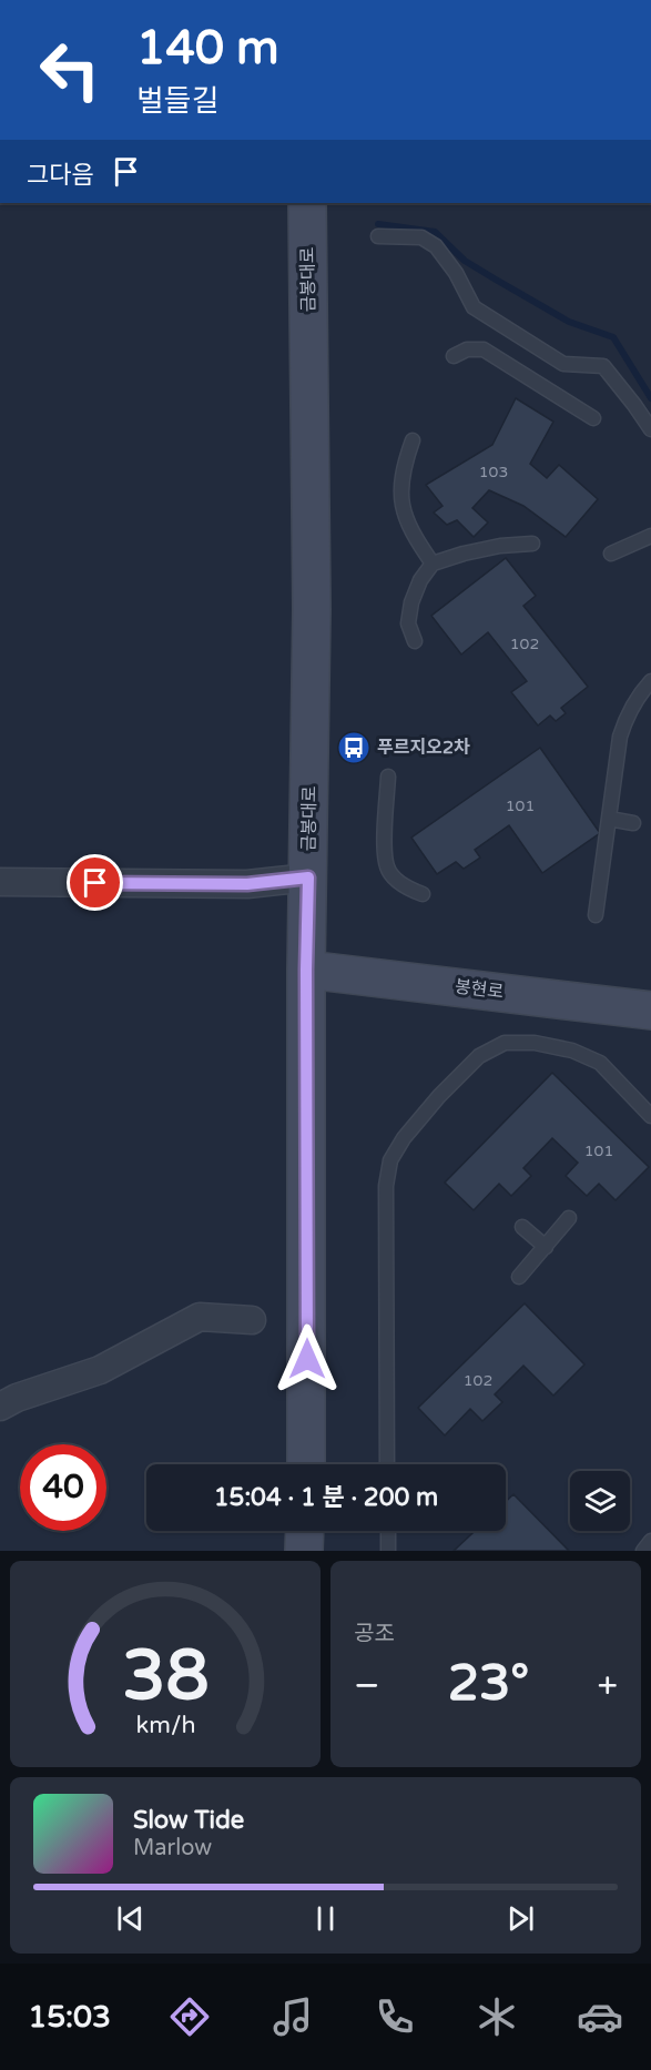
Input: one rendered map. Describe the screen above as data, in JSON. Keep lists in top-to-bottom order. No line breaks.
{"streets":{"street":["금봉대로","봉현로"]},"crossings":[["금봉대로","봉현로"]],"places":{"bus stop":["푸르지오2차"]},"house_numbers":["103","102","101","101","102"],"page":{"turn":["140 m","벌들길"],"then":"그다음","limit":"40","trip":"15:04 · 1 분 · 200 m","tile":"공조","heat":["−","23°","+"],"song":["Slow Tide","Marlow"],"tabs":"15:03","gauge":["38","km/h"]}}
